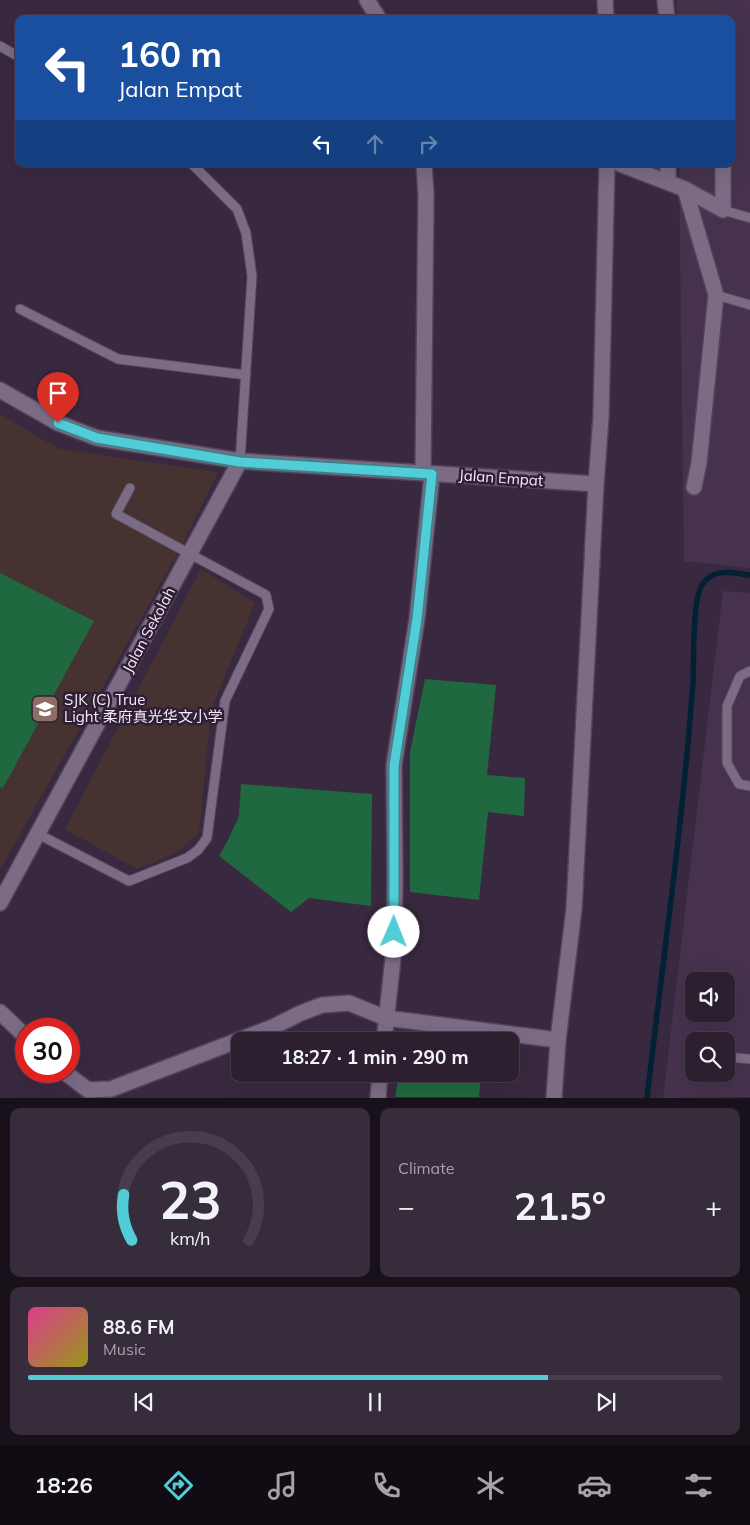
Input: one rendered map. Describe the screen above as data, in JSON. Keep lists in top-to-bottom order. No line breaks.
{"streets":{"street":["Jalan Empat","Jalan Sekolah"]},"crossings":[["Jalan Empat","Jalan Sekolah"]],"places":{"school or university":["SJK (C) True Light 柔府真光华文小学"]},"page":{"turn":["160 m","Jalan Empat"],"limit":"30","trip":"18:27 · 1 min · 290 m","tile":"Climate","heat":["−","21.5°","+"],"song":["88.6 FM","Music"],"tabs":"18:26","gauge":["23","km/h"]}}
